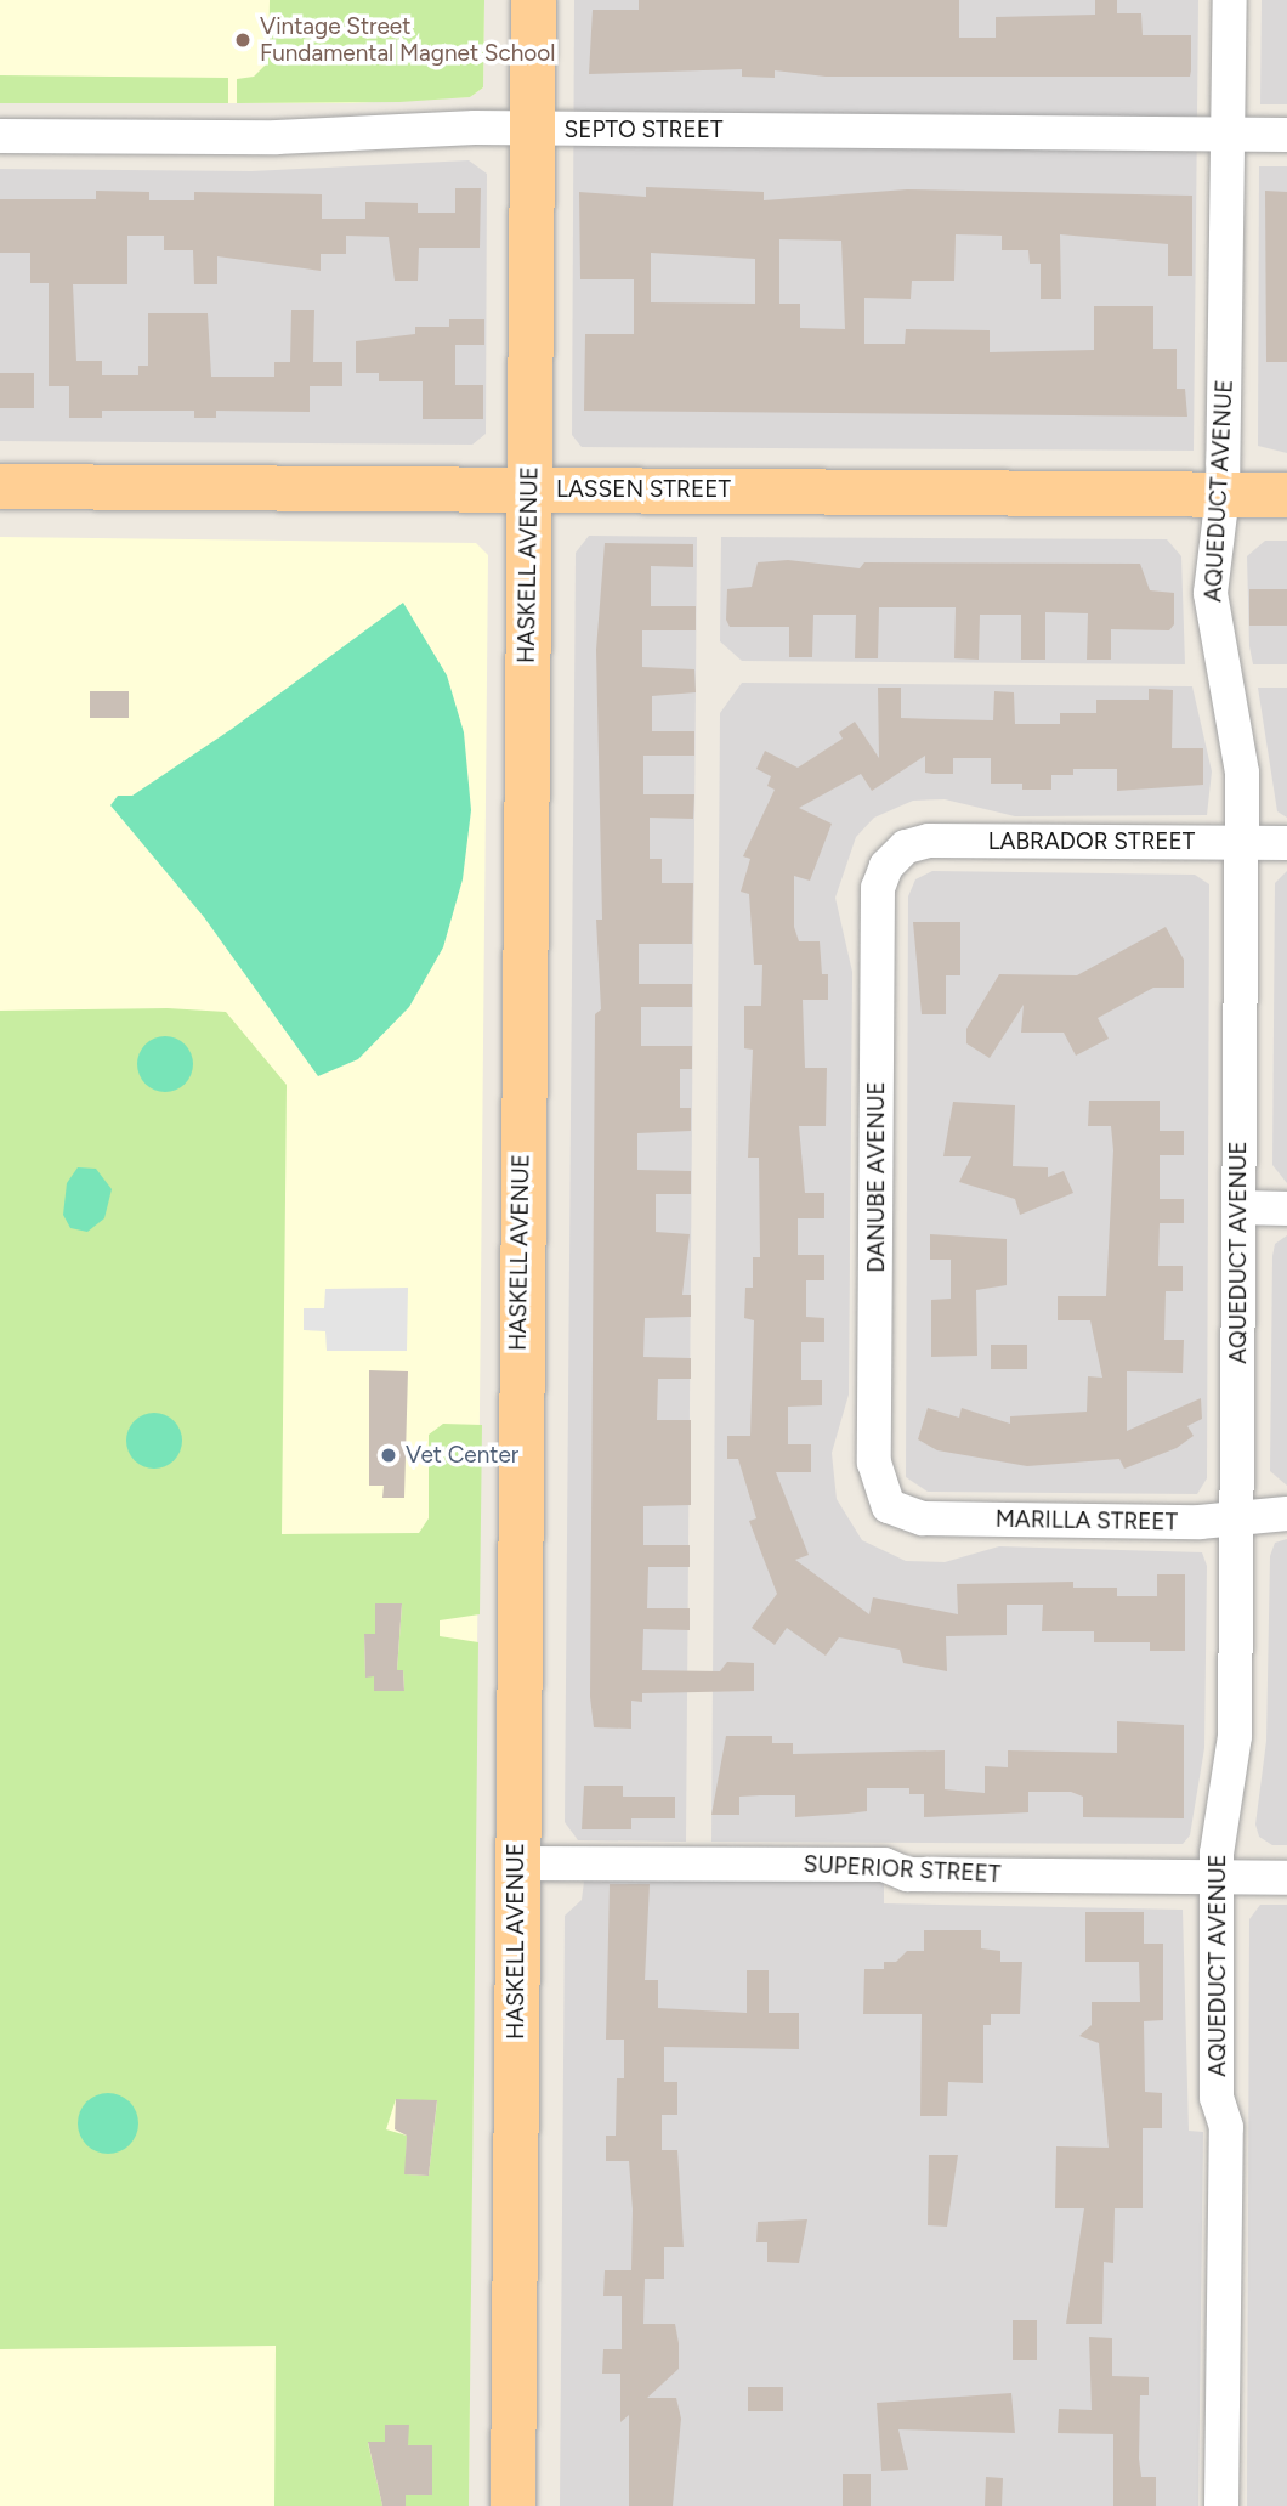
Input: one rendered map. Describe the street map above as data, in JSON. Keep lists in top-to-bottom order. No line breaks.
{"streets":{"main road":["LASSEN STREET","HASKELL AVENUE"],"street":["SEPTO STREET","AQUEDUCT AVENUE","LABRADOR STREET","DANUBE AVENUE","MARILLA STREET","SUPERIOR STREET"]},"crossings":[["SEPTO STREET","AQUEDUCT AVENUE"],["SEPTO STREET","HASKELL AVENUE"],["LASSEN STREET","AQUEDUCT AVENUE"],["LASSEN STREET","HASKELL AVENUE"],["AQUEDUCT AVENUE","LABRADOR STREET"],["AQUEDUCT AVENUE","MARILLA STREET"],["AQUEDUCT AVENUE","SUPERIOR STREET"],["HASKELL AVENUE","SUPERIOR STREET"],["LABRADOR STREET","DANUBE AVENUE"],["DANUBE AVENUE","MARILLA STREET"]],"places":["Vintage Street Fundamental Magnet School","Vet Center"]}
